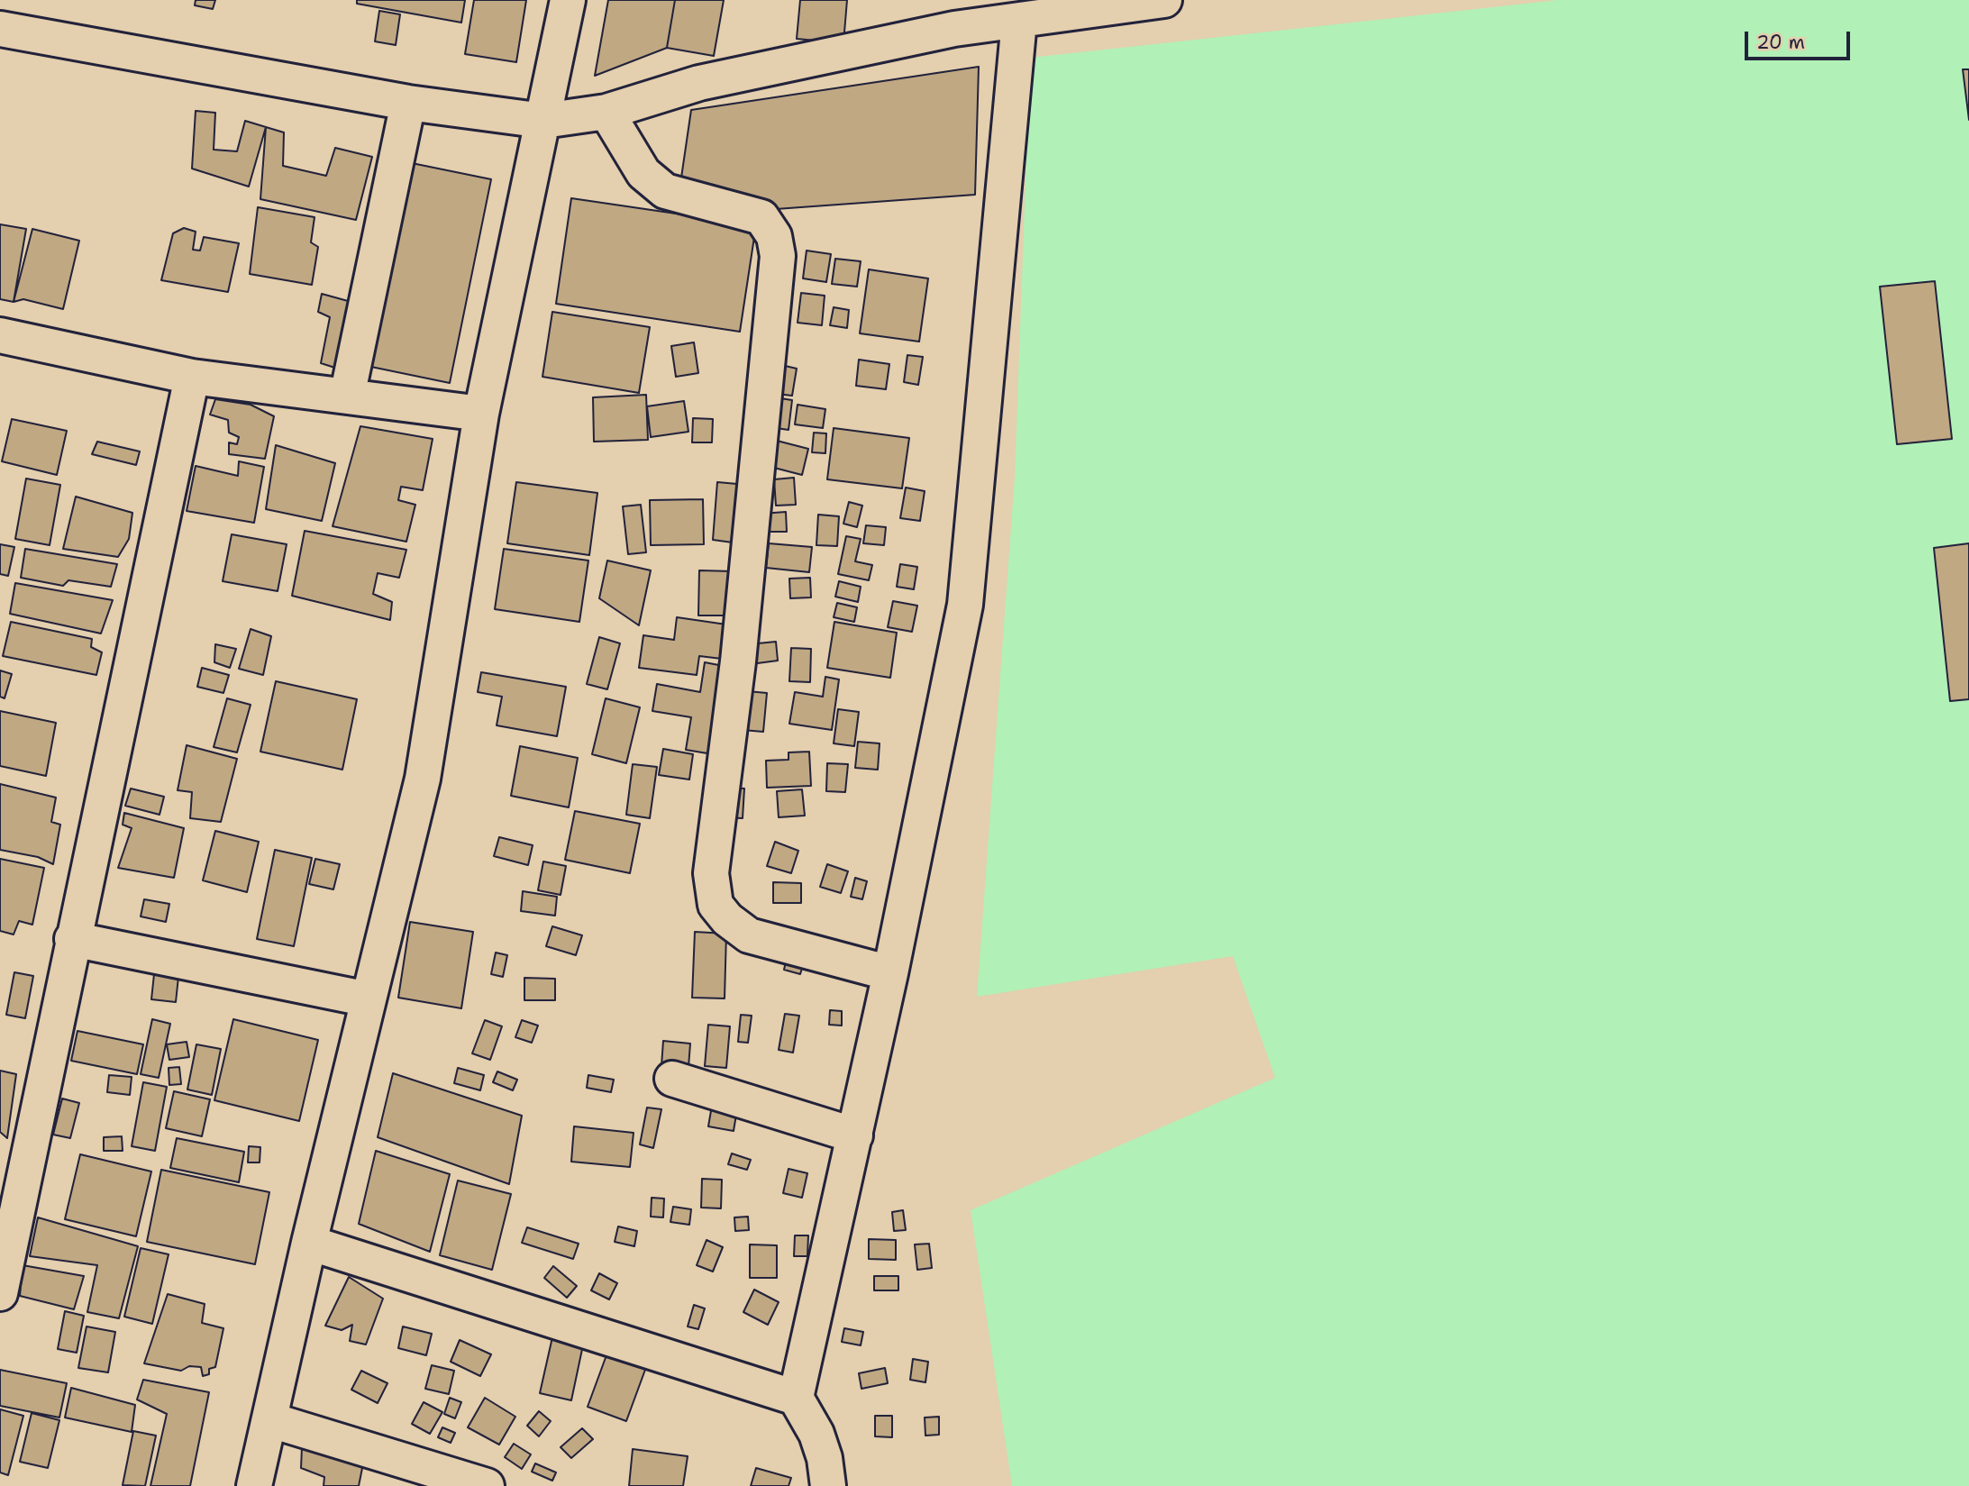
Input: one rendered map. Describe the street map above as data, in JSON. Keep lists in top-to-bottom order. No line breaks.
{"scale_bar":"20 m"}
